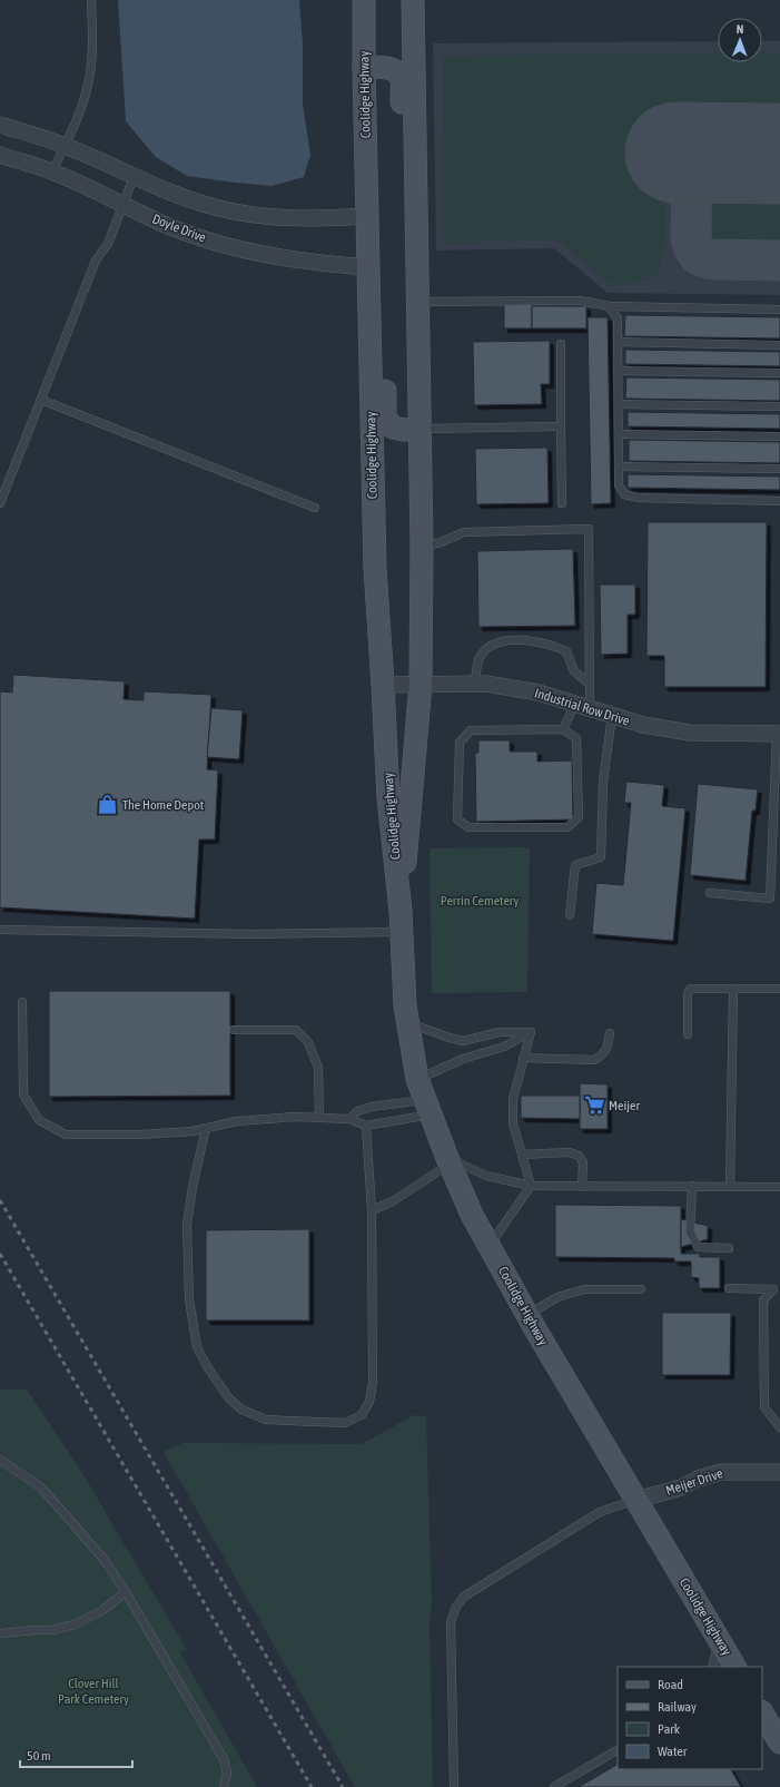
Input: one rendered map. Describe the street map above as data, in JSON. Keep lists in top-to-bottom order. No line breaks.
{"streets":{"main road":["Coolidge Highway"],"street":["Doyle Drive","Industrial Row Drive","Meijer Drive"]},"crossings":[["Coolidge Highway","Doyle Drive"],["Coolidge Highway","Industrial Row Drive"],["Coolidge Highway","Meijer Drive"]],"parks":["Perrin Cemetery","Clover Hill Park Cemetery"],"places":{"shop":["The Home Depot"],"supermarket":["Meijer"]},"legend":["Road","Railway","Park","Water"],"scale_bar":"50 m","north":"top"}
